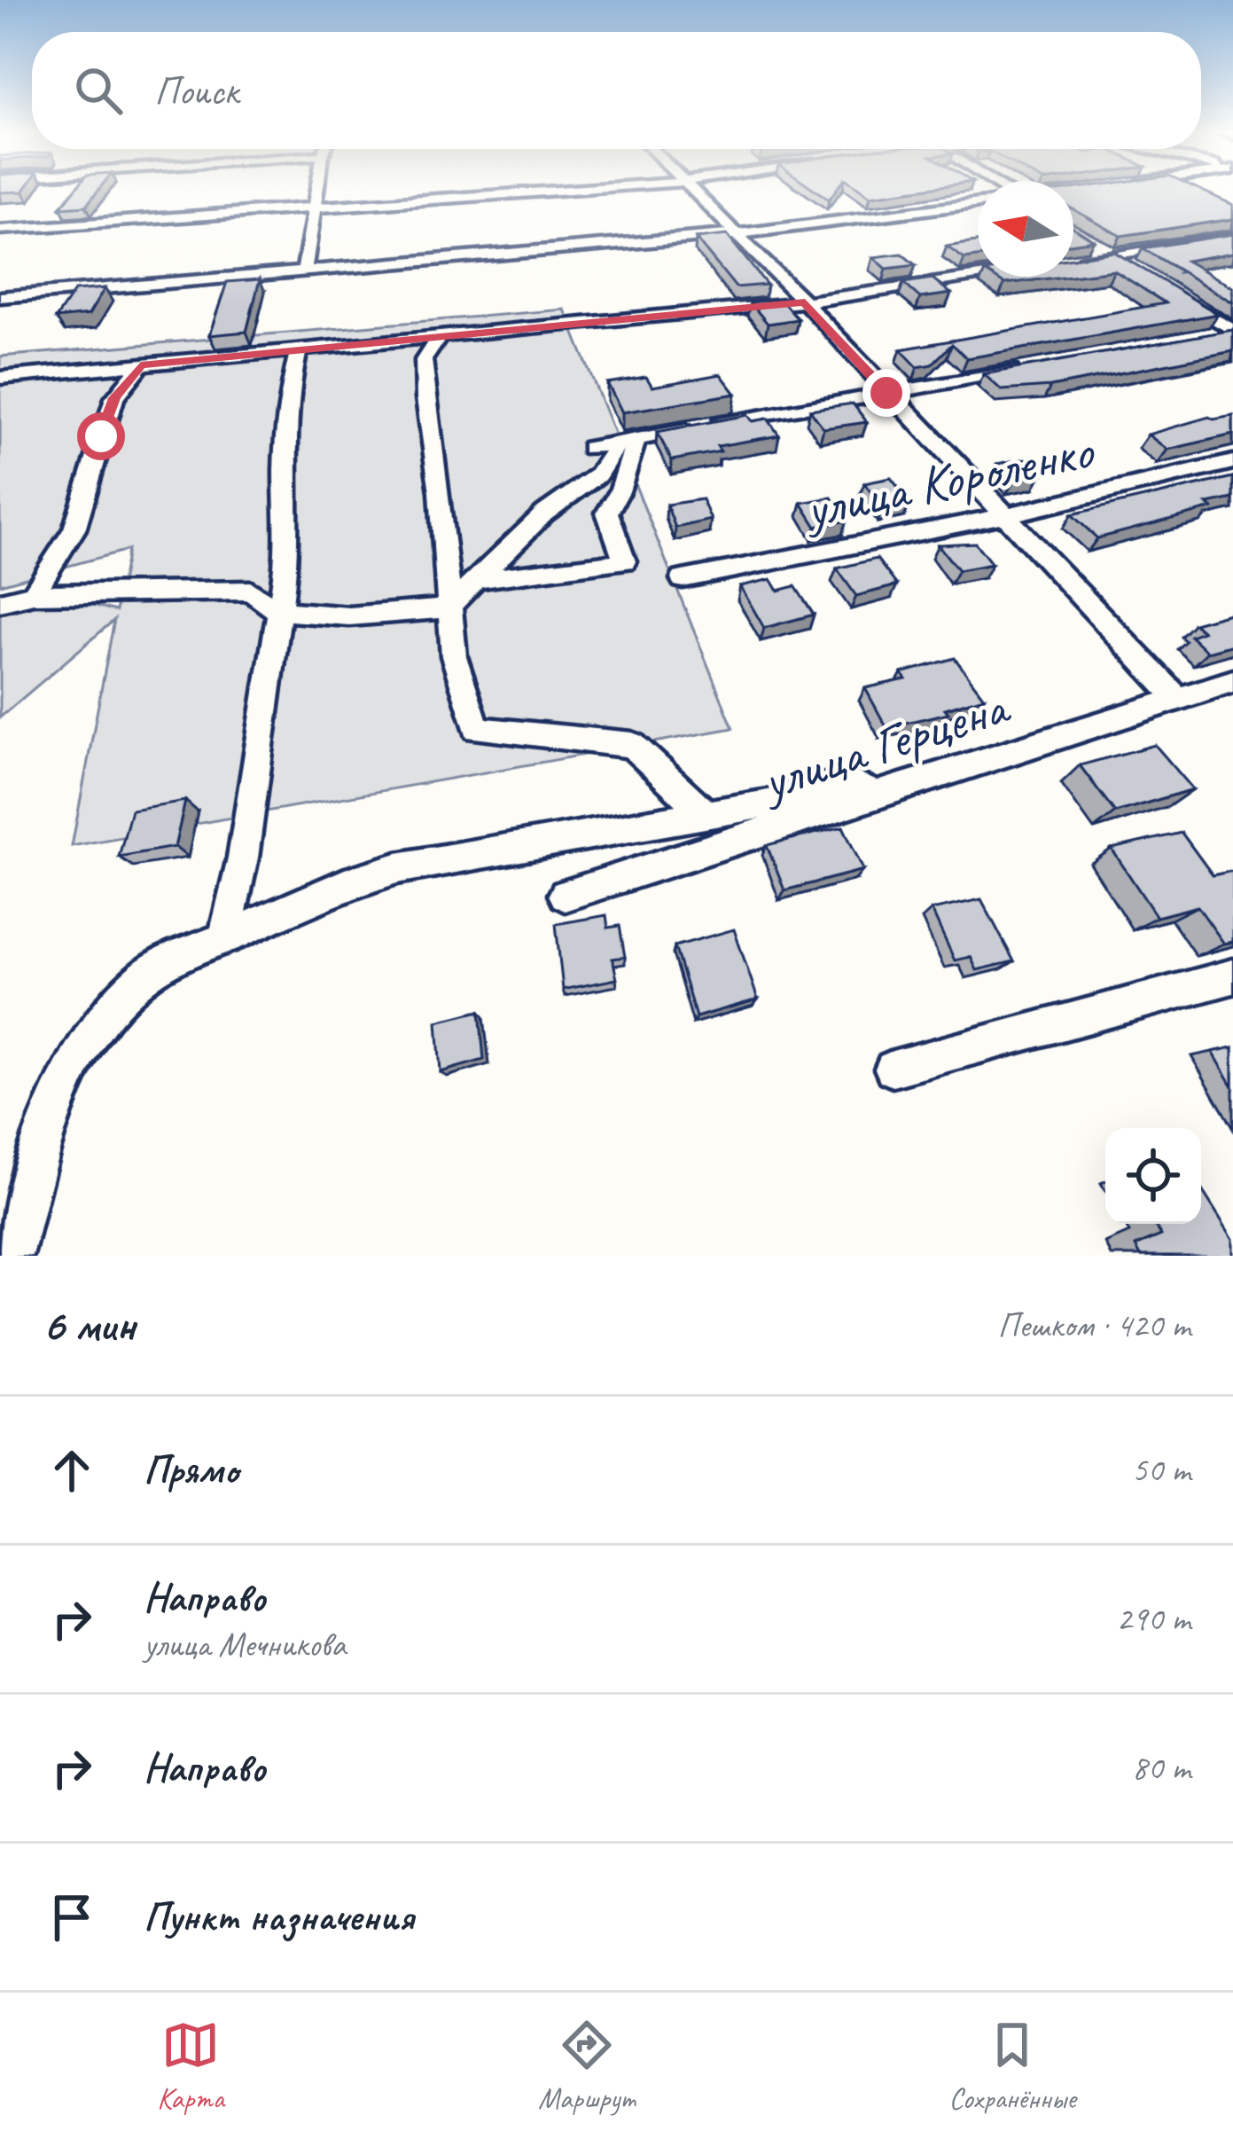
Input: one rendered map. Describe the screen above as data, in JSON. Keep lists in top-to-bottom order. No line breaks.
{"streets":{"street":["улица Короленко","улица Герцена"]},"north":"left","page":{"search":"Поиск","heading":["6 мин","Пешком · 420 m"],"list":[["Прямо","50 m"],["Направо","улица Мечникова","290 m"],["Направо","80 m"],"Пункт назначения"],"nav":["Карта","Маршрут","Сохранённые"]}}
